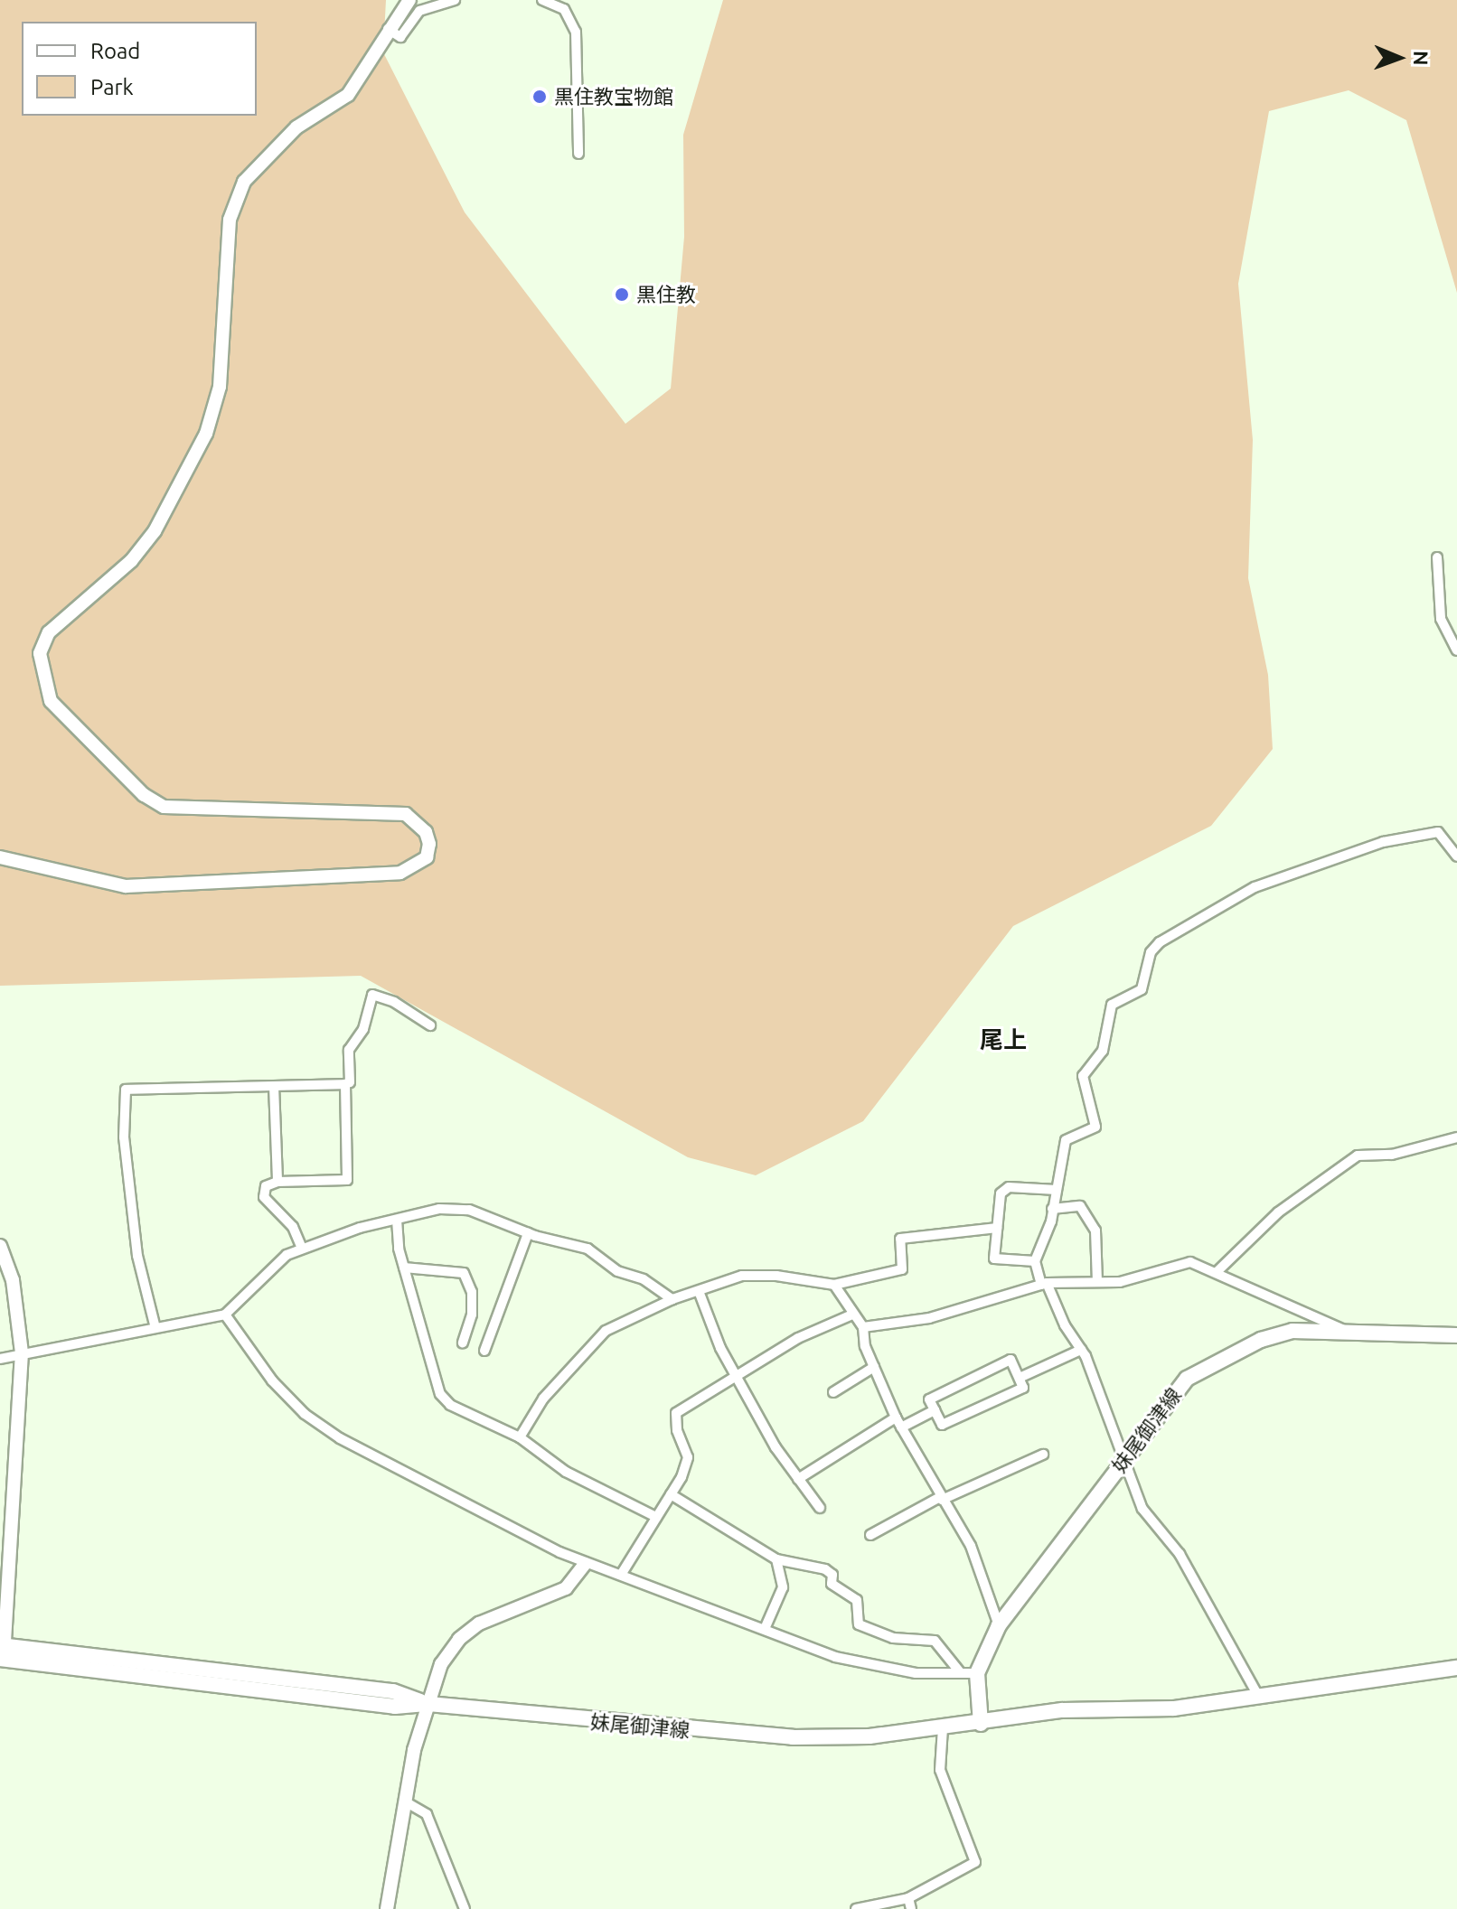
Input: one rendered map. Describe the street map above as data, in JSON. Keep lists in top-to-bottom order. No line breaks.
{"streets":{"main road":["妹尾御津線"]},"districts":["尾上"],"places":["黒住教宝物館","黒住教"],"legend":["Road","Park"],"north":"right"}
